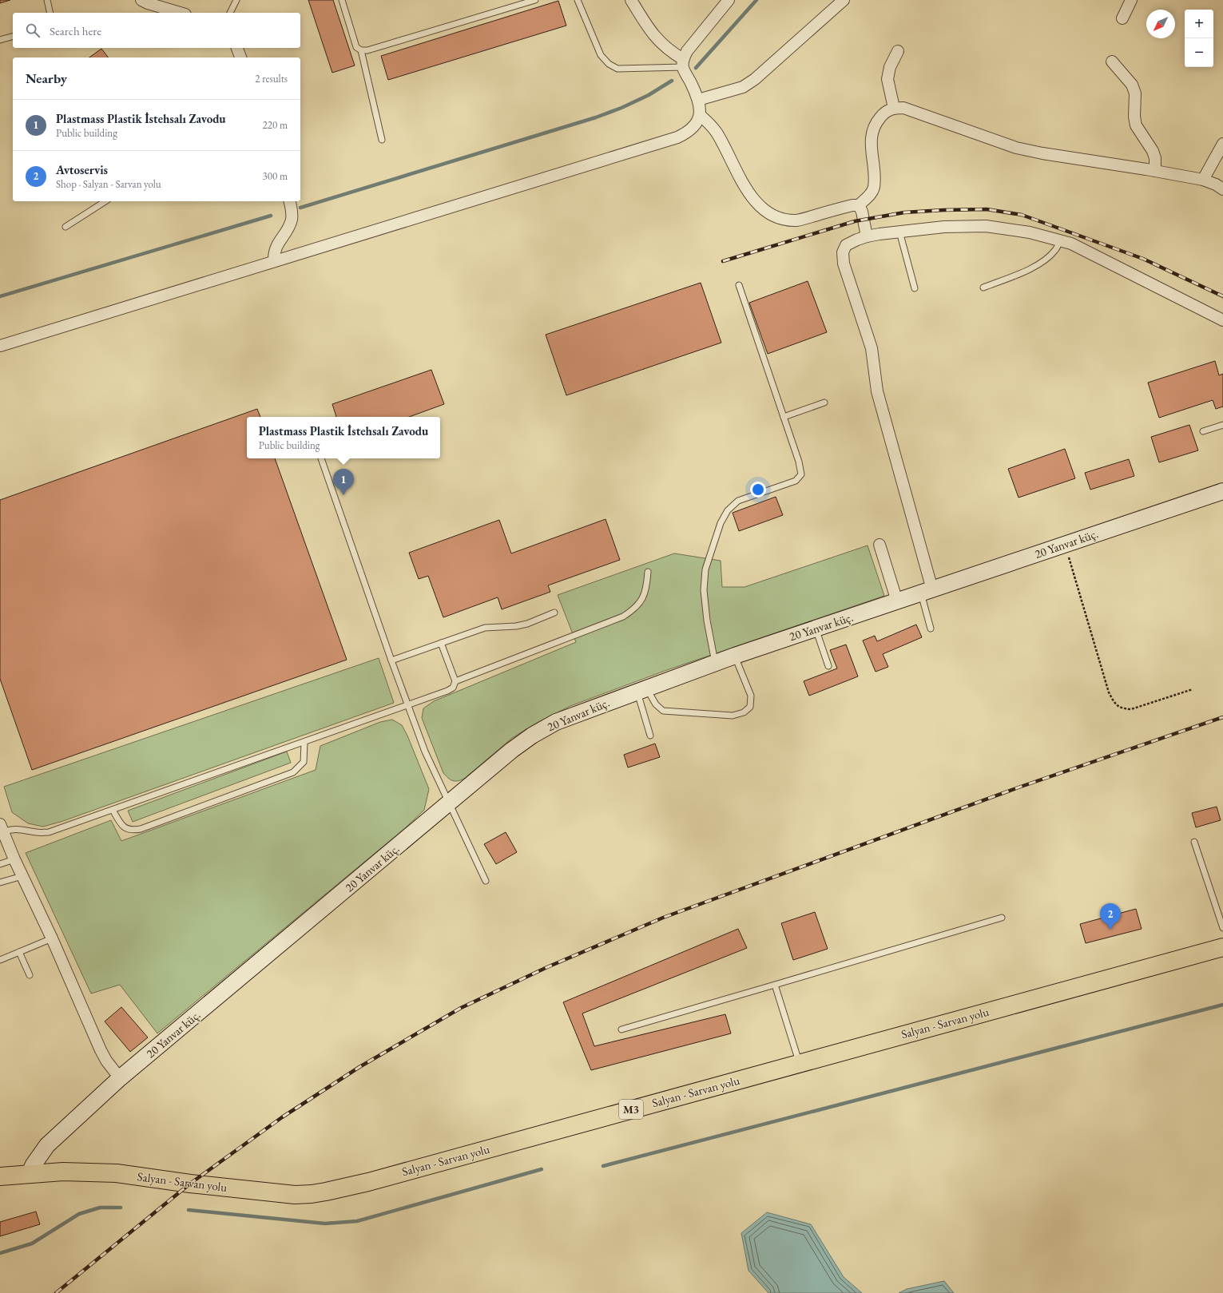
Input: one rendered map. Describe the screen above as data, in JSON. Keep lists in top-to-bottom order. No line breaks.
{"streets":{"main road":["Salyan - Sarvan yolu","M3"],"street":["20 Yanvar küç."]},"crossings":[["20 Yanvar küç.","Salyan - Sarvan yolu"],["20 Yanvar küç.","M3"],["Salyan - Sarvan yolu","M3"]],"north":"bottom left","page":{"map_buttons":["+","−"],"search":"Search here","heading":["Nearby","2 results"],"list":[{"mark":"1","name":"Plastmass Plastik İstehsalı Zavodu","note":"Public building","value":"220 m"},{"mark":"2","name":"Avtoservis","note":"Shop · Salyan - Sarvan yolu","value":"300 m"}],"popup":["Plastmass Plastik İstehsalı Zavodu","Public building"],"pins":["1","2"]}}
